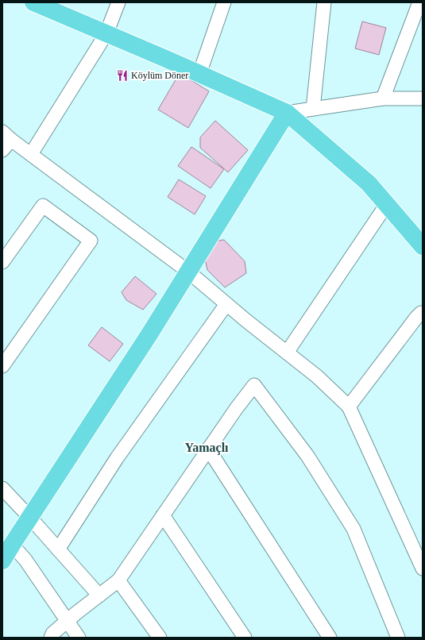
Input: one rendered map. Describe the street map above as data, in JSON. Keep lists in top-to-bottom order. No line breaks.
{"districts":["Yamaçlı"],"places":{"restaurant":["Köylüm Döner"]}}
